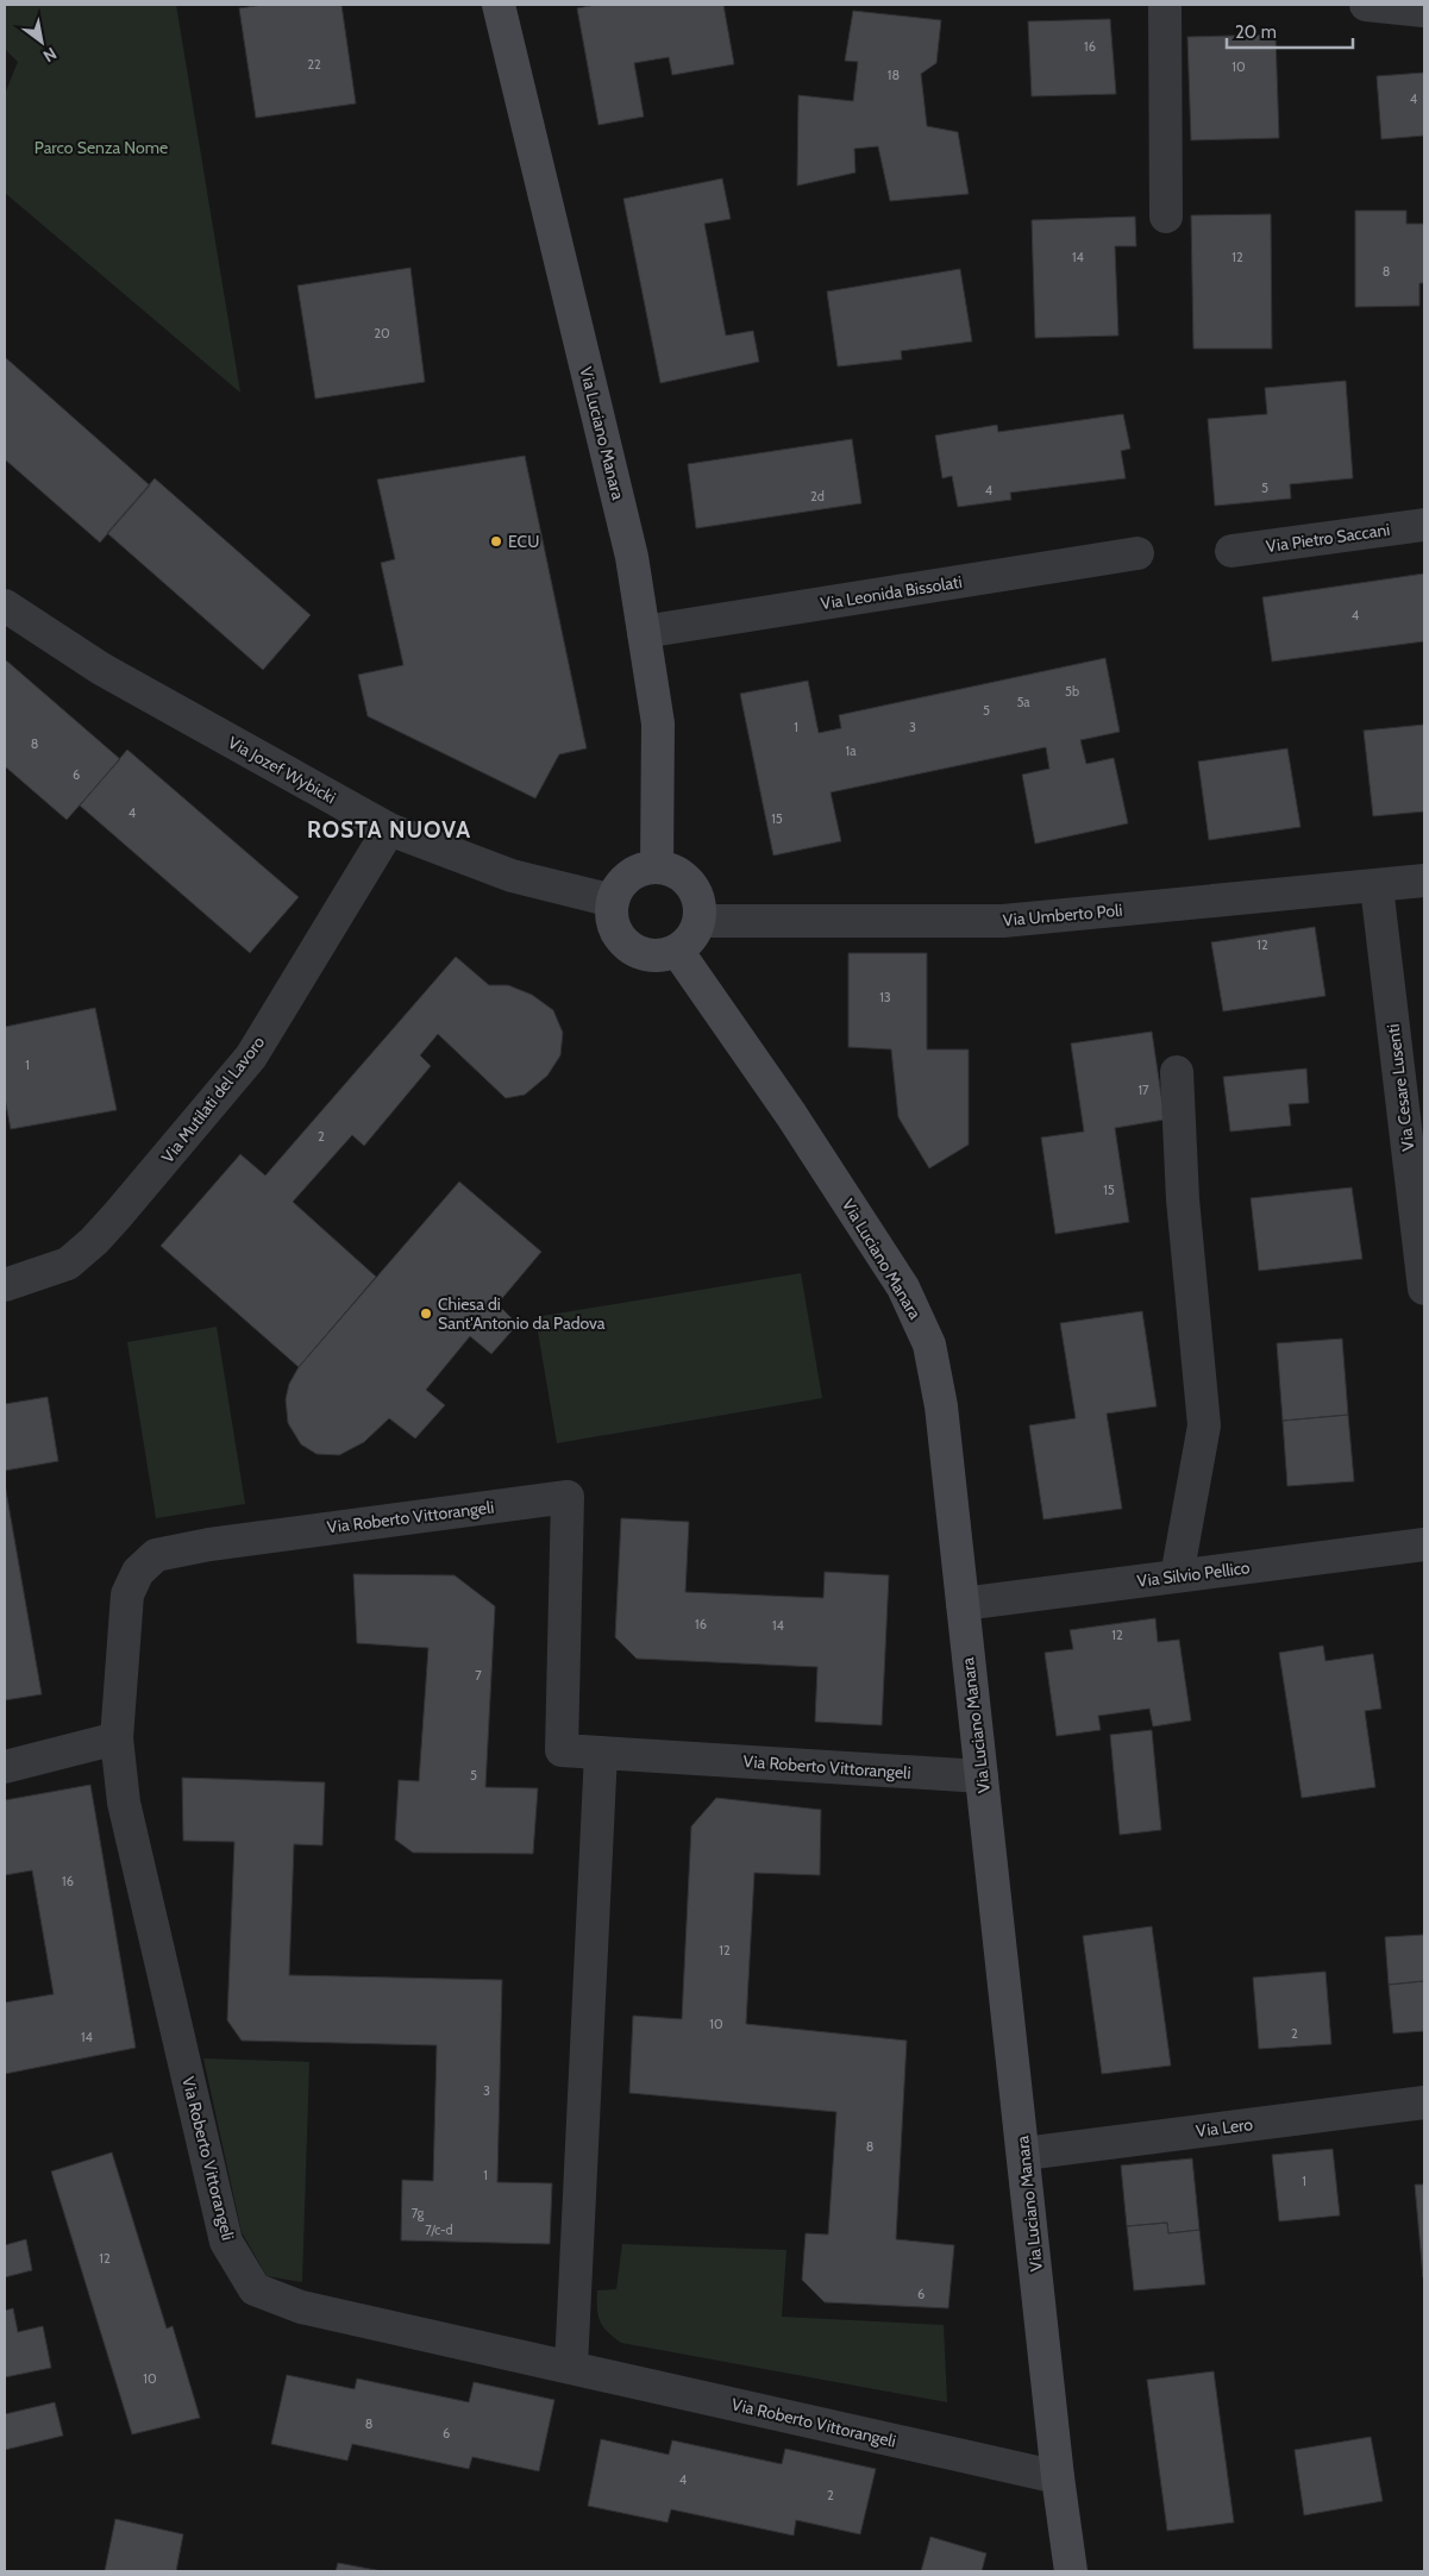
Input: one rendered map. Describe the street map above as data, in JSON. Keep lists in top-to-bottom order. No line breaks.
{"streets":{"street":["Via Luciano Manara","Via Pietro Saccani","Via Leonida Bissolati","Via Jozef Wybicki","Via Umberto Poli","Via Cesare Lusenti","Via Mutilati del Lavoro","Via Roberto Vittorangeli","Via Silvio Pellico","Via Lero"]},"crossings":[["Via Luciano Manara","Via Leonida Bissolati"],["Via Luciano Manara","Via Jozef Wybicki"],["Via Luciano Manara","Via Umberto Poli"],["Via Luciano Manara","Via Roberto Vittorangeli"],["Via Luciano Manara","Via Silvio Pellico"],["Via Luciano Manara","Via Lero"],["Via Jozef Wybicki","Via Umberto Poli"],["Via Jozef Wybicki","Via Mutilati del Lavoro"],["Via Umberto Poli","Via Cesare Lusenti"]],"districts":["ROSTA NUOVA"],"parks":["Parco Senza Nome"],"places":["ECU","Chiesa di Sant'Antonio da Padova"],"house_numbers":["16","22","10","18","4","14","12","8","20","5","4","2d","4","5b","5a","5","1","3","8","1a","6","4","15","12","13","1","17","2","15","16","14","12","7","5","16","12","10","2","14","3","8","1","1","7g","7/c-d","12","6","10","8","6","4","2"],"scale_bar":"20 m","north":"bottom right"}
